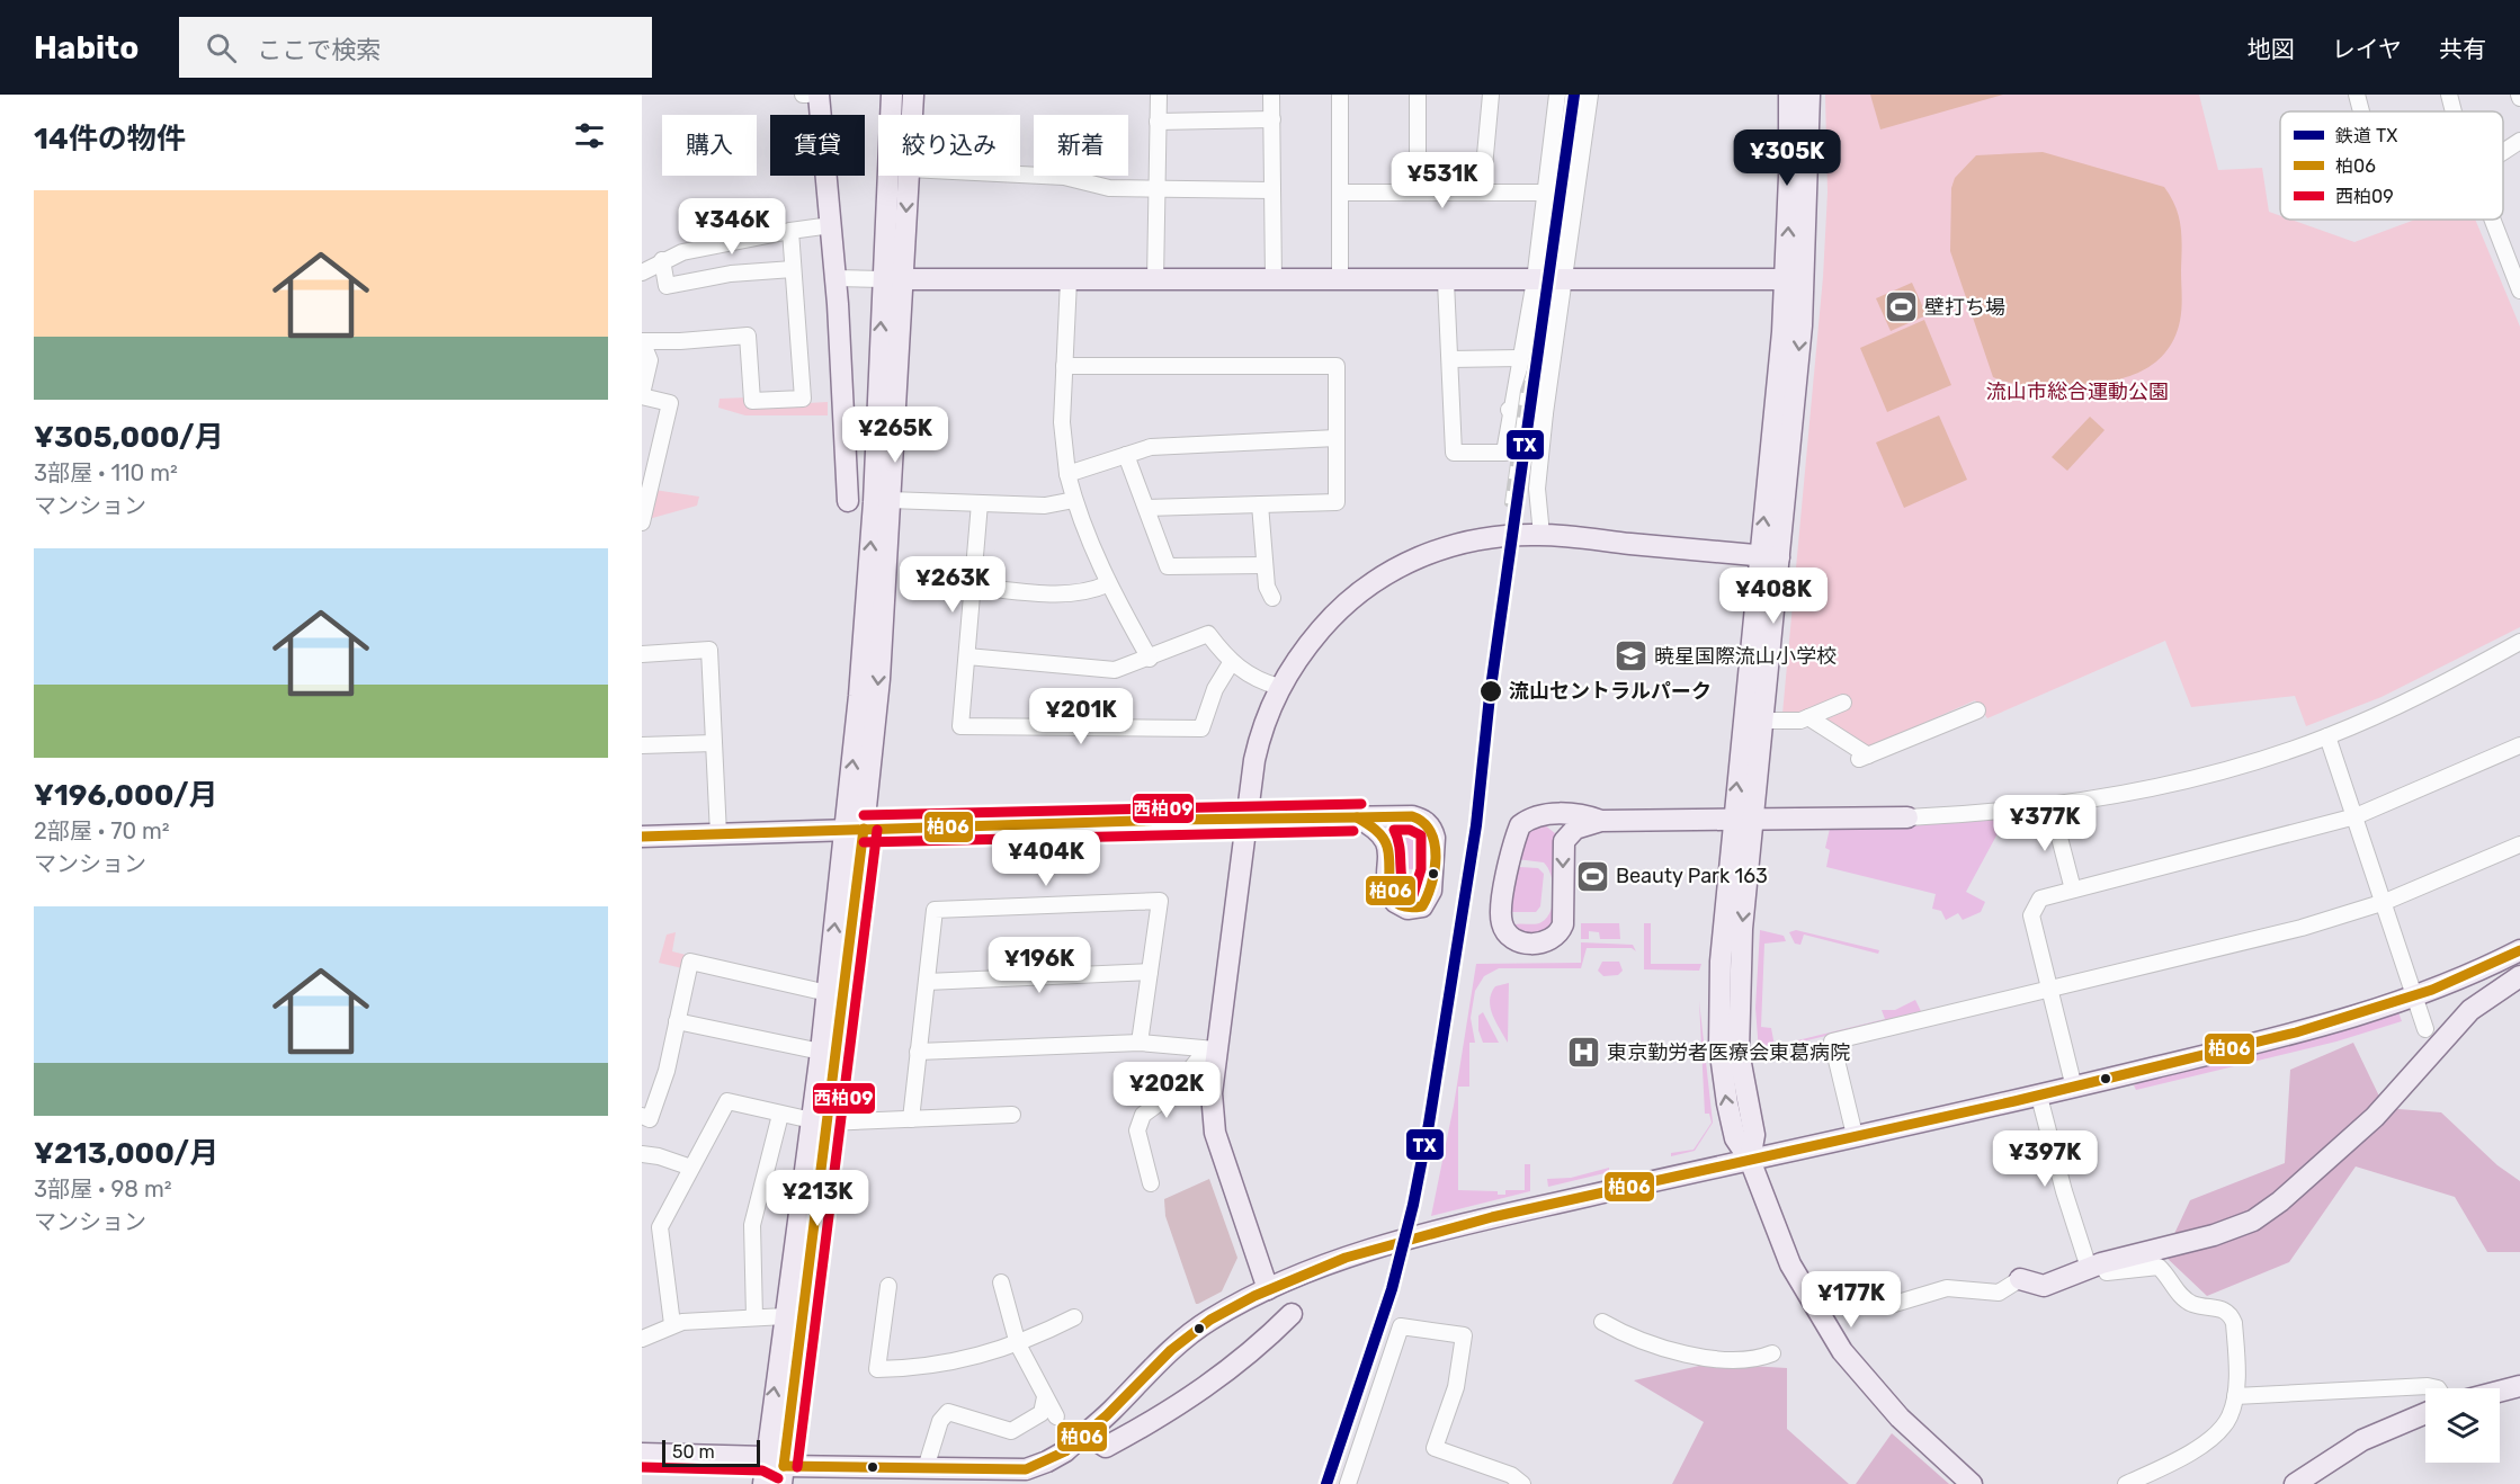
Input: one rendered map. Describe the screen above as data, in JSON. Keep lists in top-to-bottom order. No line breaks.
{"parks":["流山市総合運動公園"],"places":{"sports":["壁打ち場","Beauty Park 163"],"school or university":["暁星国際流山小学校"],"other":["流山セントラルパーク"],"hospital":["東京勤労者医療会東葛病院"]},"lines":["rail line TX","transit line 西柏09","transit line 柏06"],"legend":["鉄道 TX","柏06","西柏09"],"scale_bar":"50 m","page":{"header":"Habito","search":"ここで検索","nav":["地図","レイヤ","共有"],"heading":"14件の物件","chip":["購入","賃貸","絞り込み","新着"],"price":["¥305K","¥531K","¥346K","¥265K","¥263K","¥408K","¥201K","¥377K","¥404K","¥196K","¥202K","¥397K","¥213K","¥177K"],"list":[{"name":"¥305,000/月","note":"3部屋 · 110 m² · マンション"},{"name":"¥196,000/月","note":"2部屋 · 70 m² · マンション"},{"name":"¥213,000/月","note":"3部屋 · 98 m² · マンション"}],"scale":"50 m"}}
